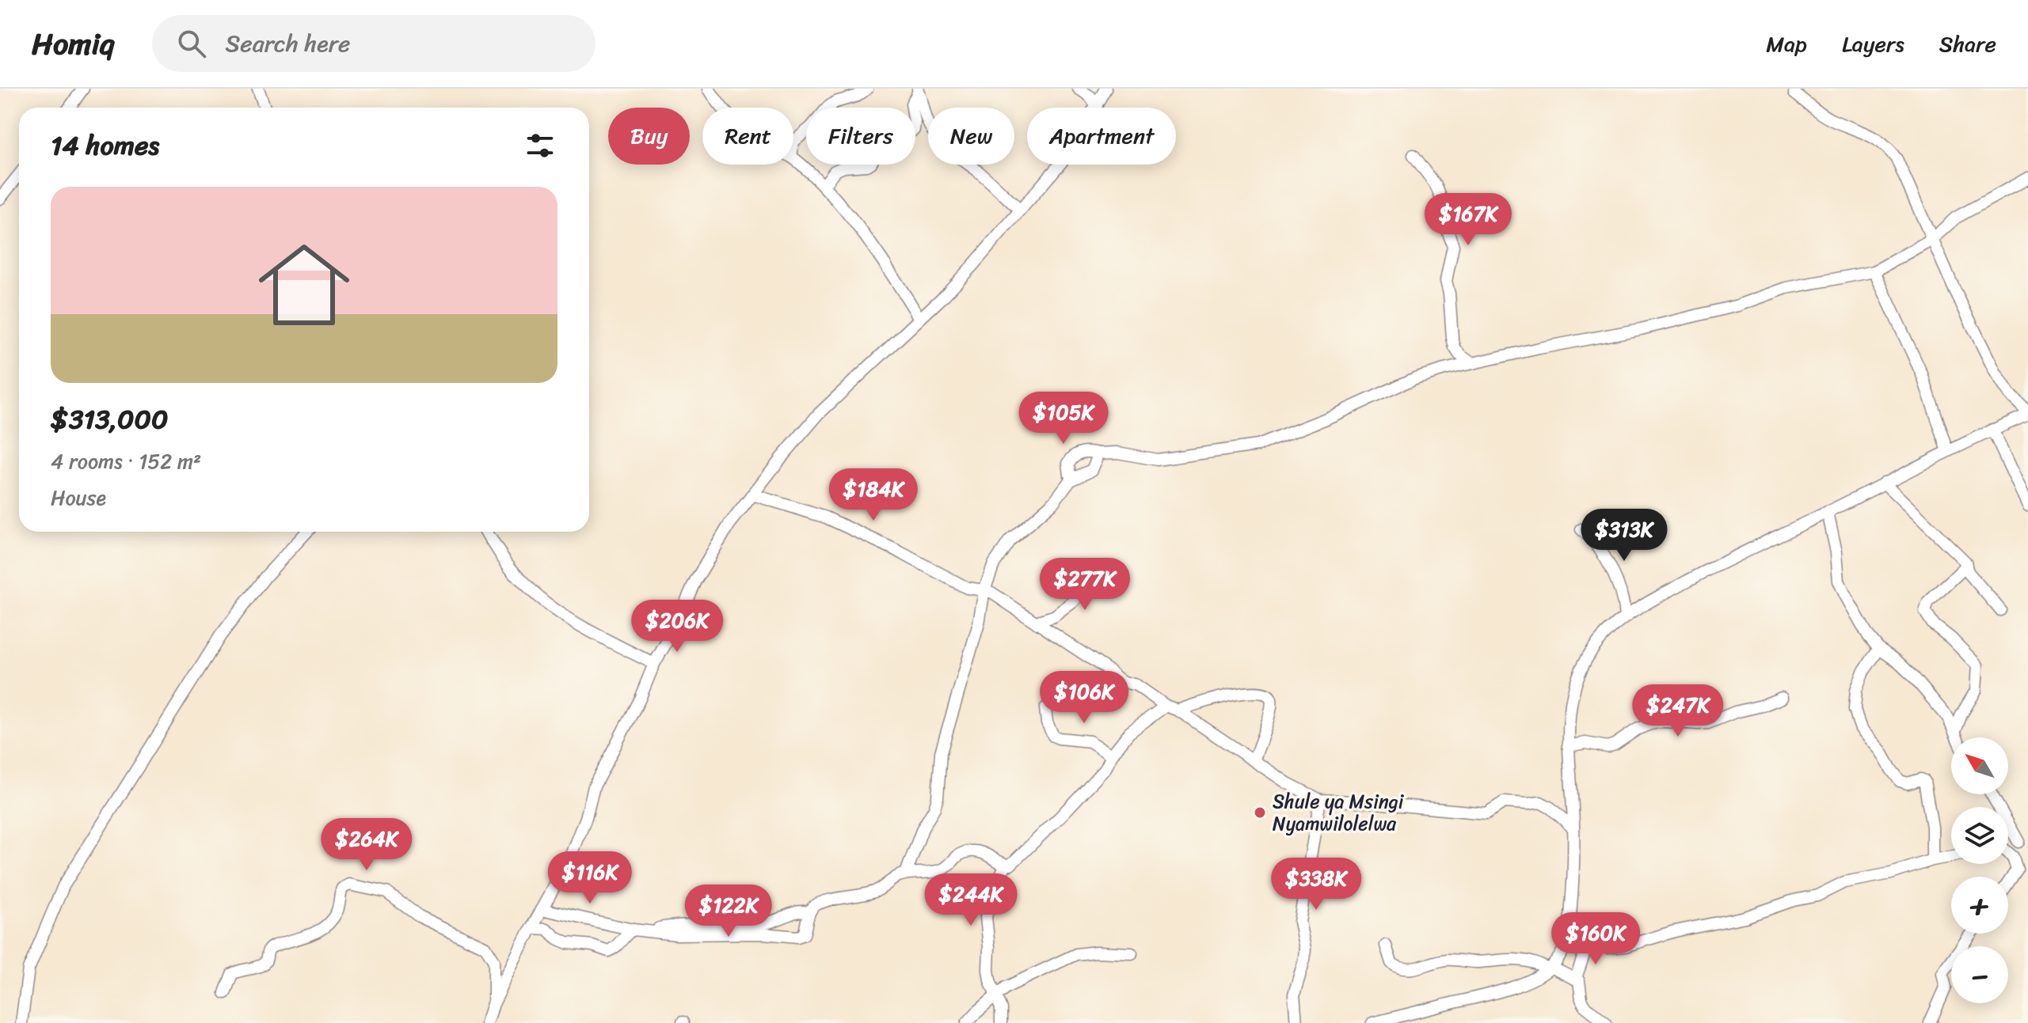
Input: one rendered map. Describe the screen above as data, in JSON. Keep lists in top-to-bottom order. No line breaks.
{"places":["Shule ya Msingi Nyamwilolelwa"],"north":"top left","page":{"header":"Homiq","search":"Search here","nav":["Map","Layers","Share"],"chip":["Buy","Rent","Filters","New","Apartment"],"heading":"14 homes","list":[{"name":"$313,000","note":"4 rooms · 152 m² · House"}],"price":["$167K","$105K","$184K","$313K","$277K","$206K","$106K","$247K","$264K","$116K","$338K","$244K","$122K","$160K"],"map_buttons":["+","−"]}}
